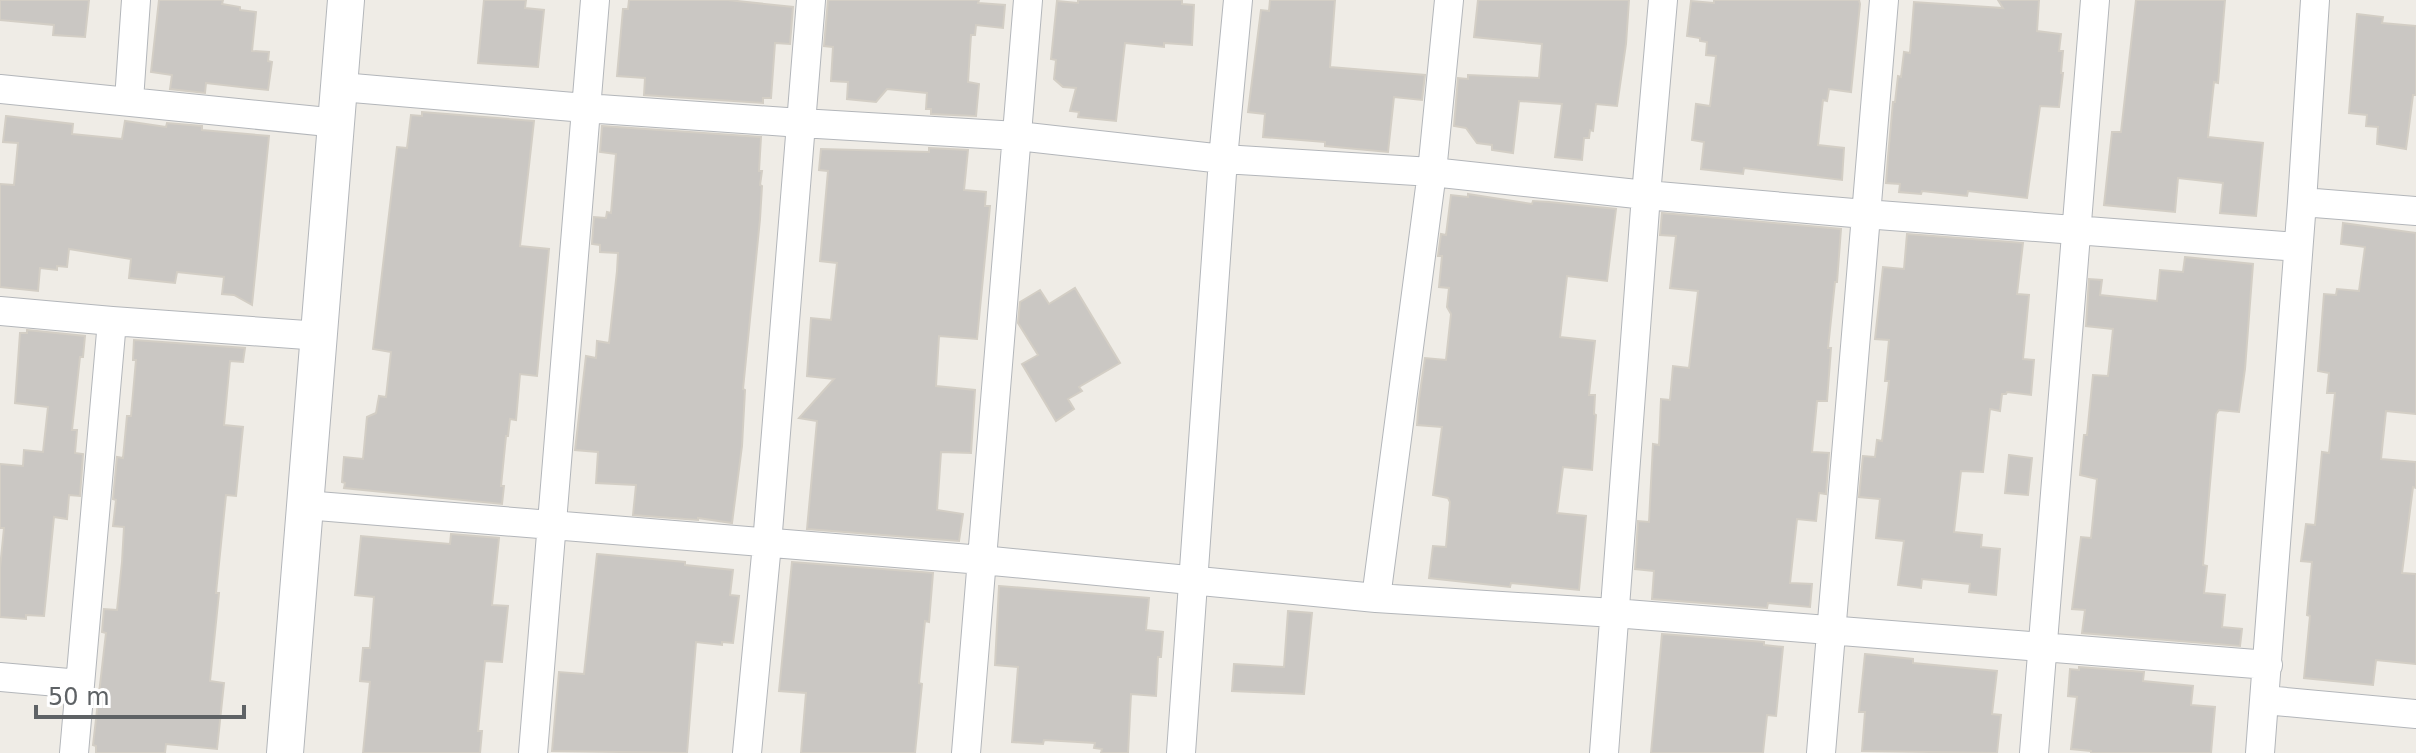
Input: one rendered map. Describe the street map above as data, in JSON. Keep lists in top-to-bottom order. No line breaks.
{"scale_bar":"50 m"}
